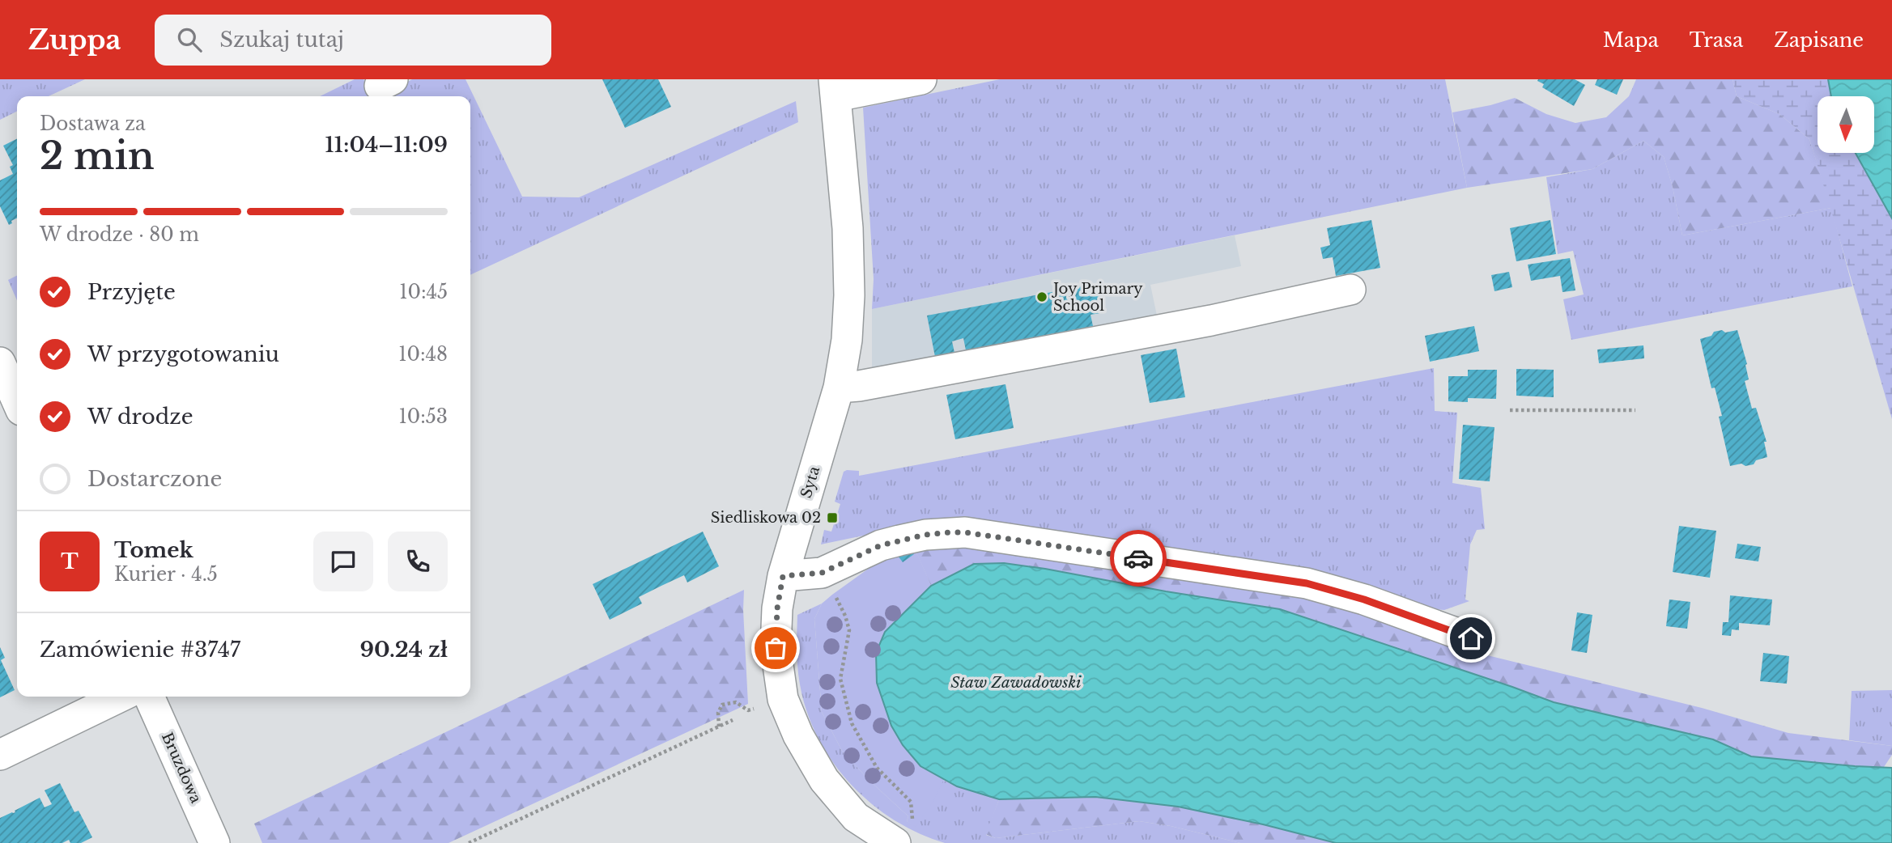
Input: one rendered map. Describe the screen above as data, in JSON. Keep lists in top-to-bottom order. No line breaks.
{"streets":{"street":["Syta","Bruzdowa"]},"water":["Staw Zawadowski"],"places":{"other":["Joy Primary School"],"transit":["Siedliskowa 02"]},"north":"bottom","page":{"header":"Zuppa","search":"Szukaj tutaj","nav":["Mapa","Trasa","Zapisane"],"heading":["2 min","Dostawa za","11:04–11:09"],"panel":["Tomek","Kurier · 4.5","Zamówienie #3747","90.24 zł"],"bar":"W drodze · 80 m","list":[["Przyjęte","10:45"],["W przygotowaniu","10:48"],["W drodze","10:53"],"Dostarczone"],"round":"T"}}
